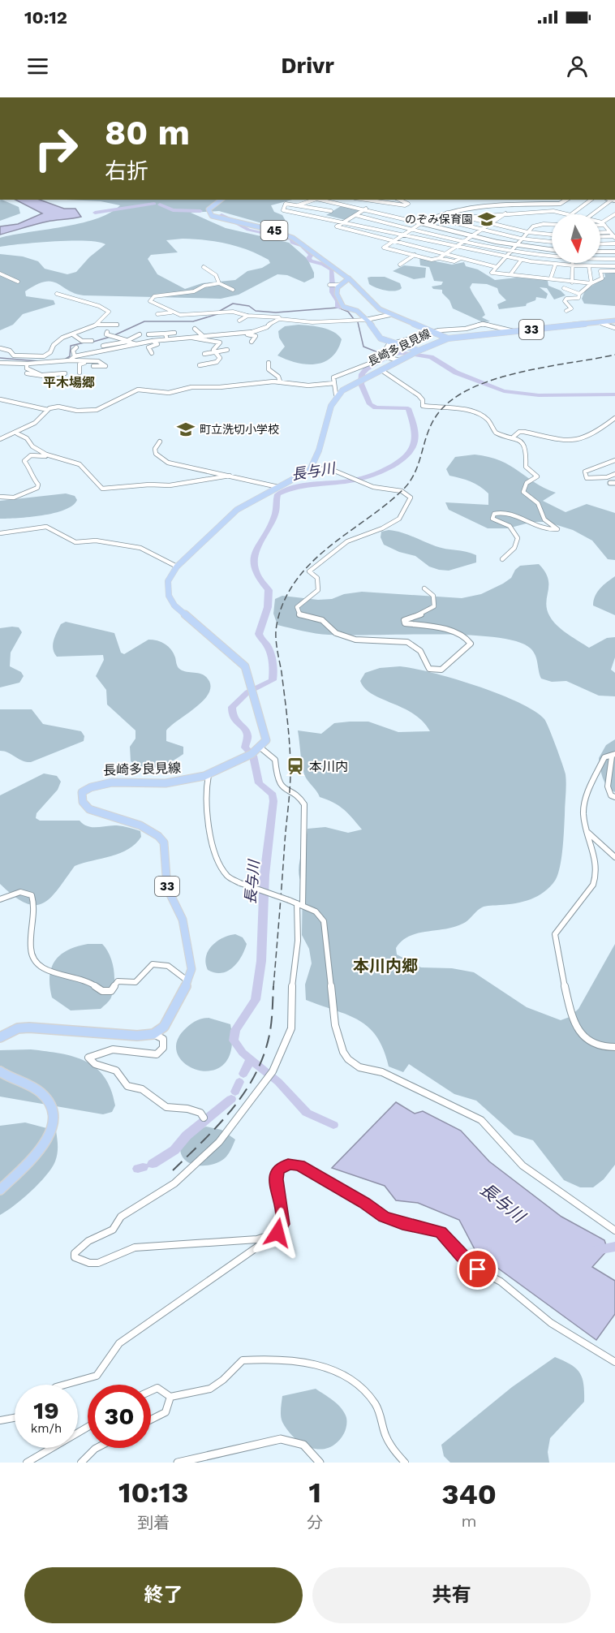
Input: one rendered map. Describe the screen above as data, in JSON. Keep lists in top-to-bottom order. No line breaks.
{"streets":{"main road":["45","33","長崎多良見線"]},"crossings":[["45","長崎多良見線"]],"districts":["平木場郷","本川内郷"],"water":["長与川"],"places":{"school or university":["のぞみ保育園","町立洗切小学校"],"station":["本川内"]},"north":"bottom","page":{"status":"10:12","header":"Drivr","turn":["80 m","右折"],"speed":"19 km/h","limit":"30","eta":["10:13","到着","1","分","340","m"],"buttons":["終了","共有"]}}
